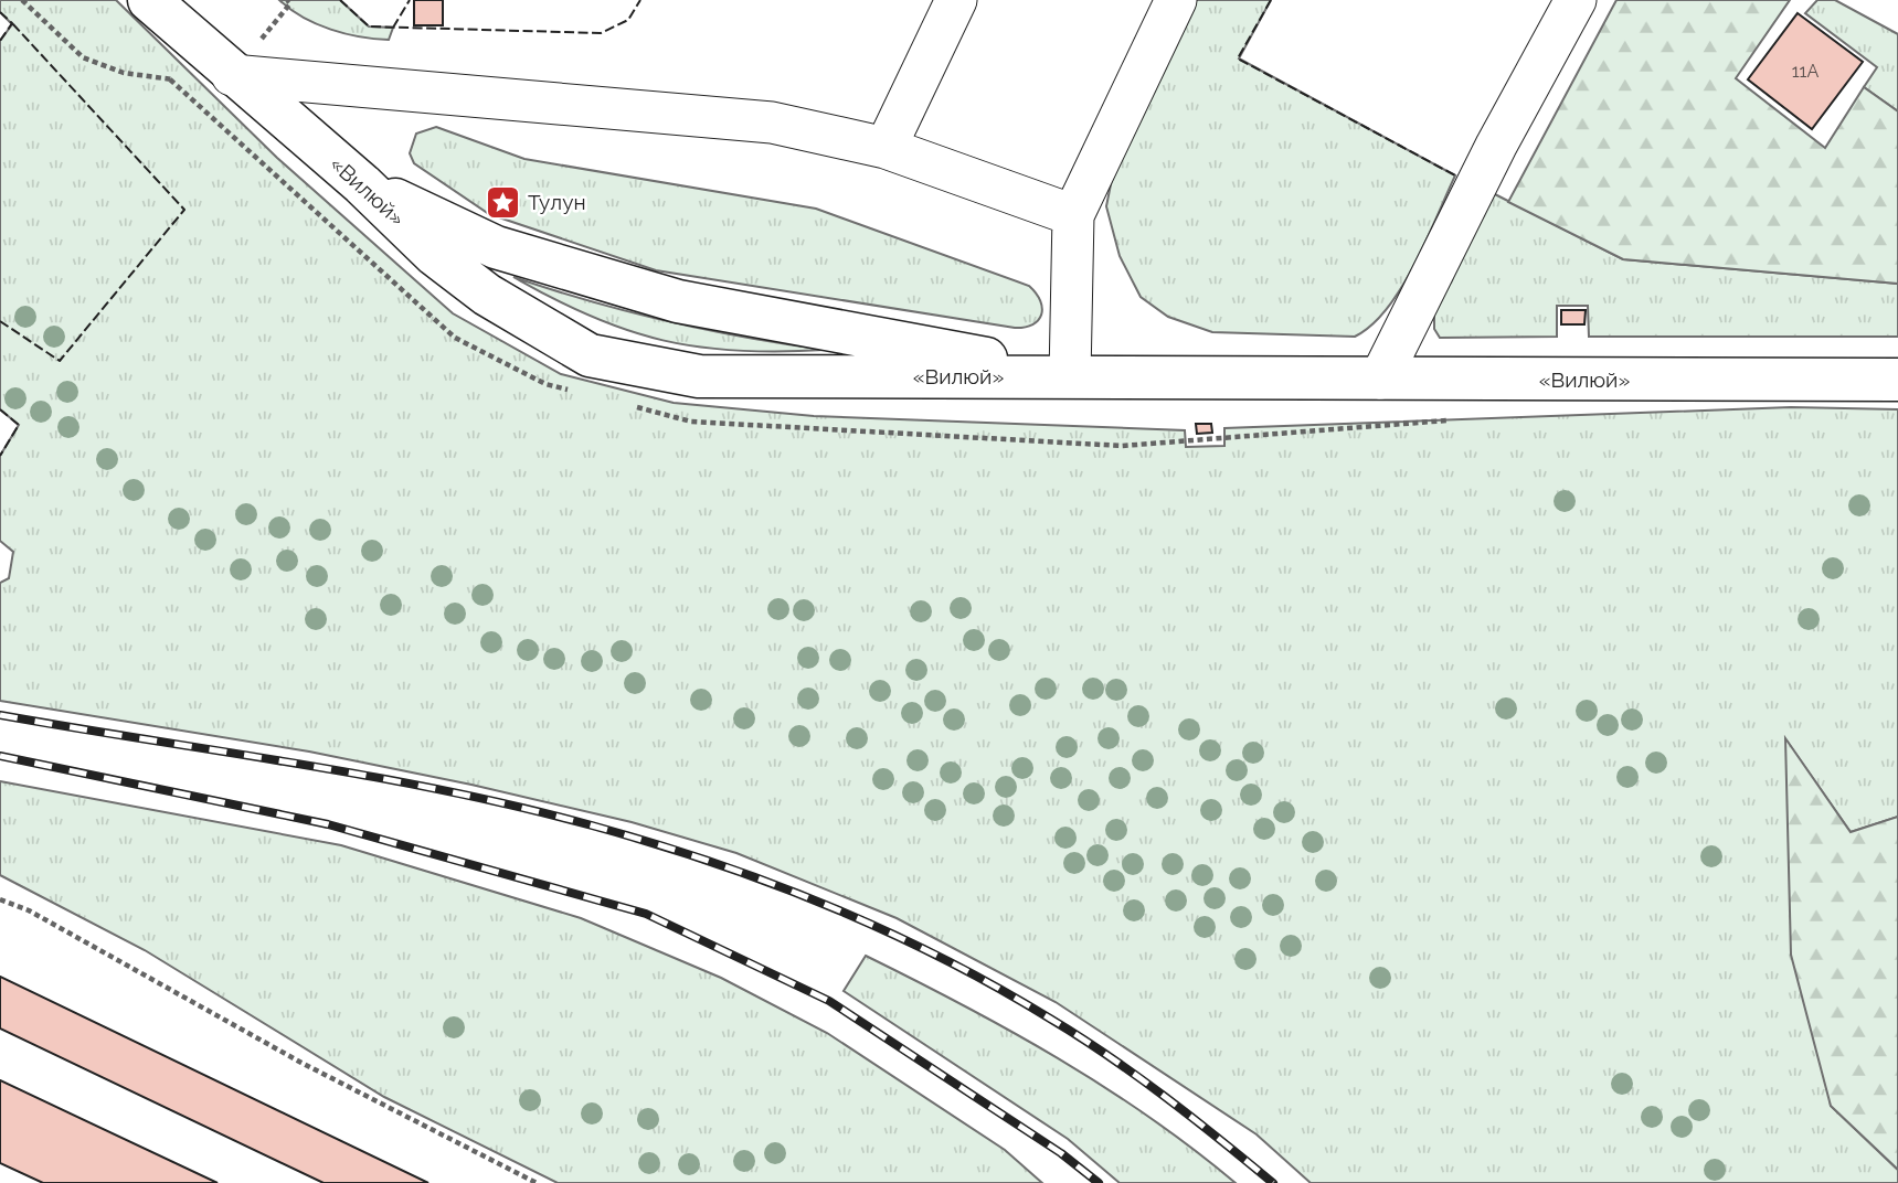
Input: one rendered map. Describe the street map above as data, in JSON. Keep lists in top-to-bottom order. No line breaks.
{"streets":{"highway":["«Вилюй»"]},"places":{"place":["Тулун"]},"house_numbers":["11А"]}
